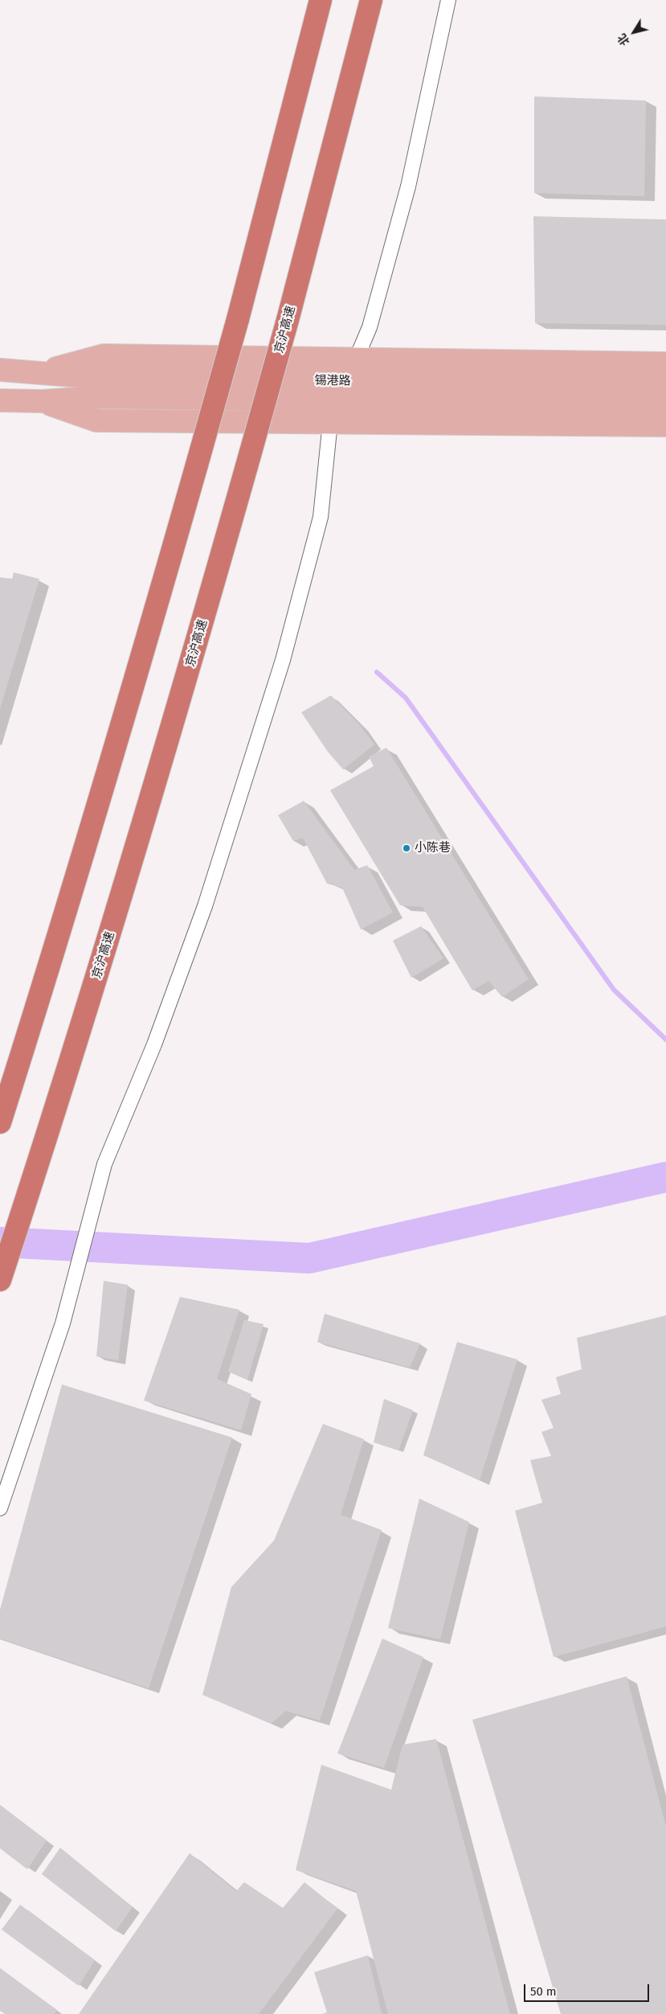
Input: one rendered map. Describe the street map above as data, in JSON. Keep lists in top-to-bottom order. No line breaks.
{"streets":{"highway":["京沪高速"],"main road":["锡港路"]},"places":["小陈巷"],"scale_bar":"50 m","north":"bottom left"}
